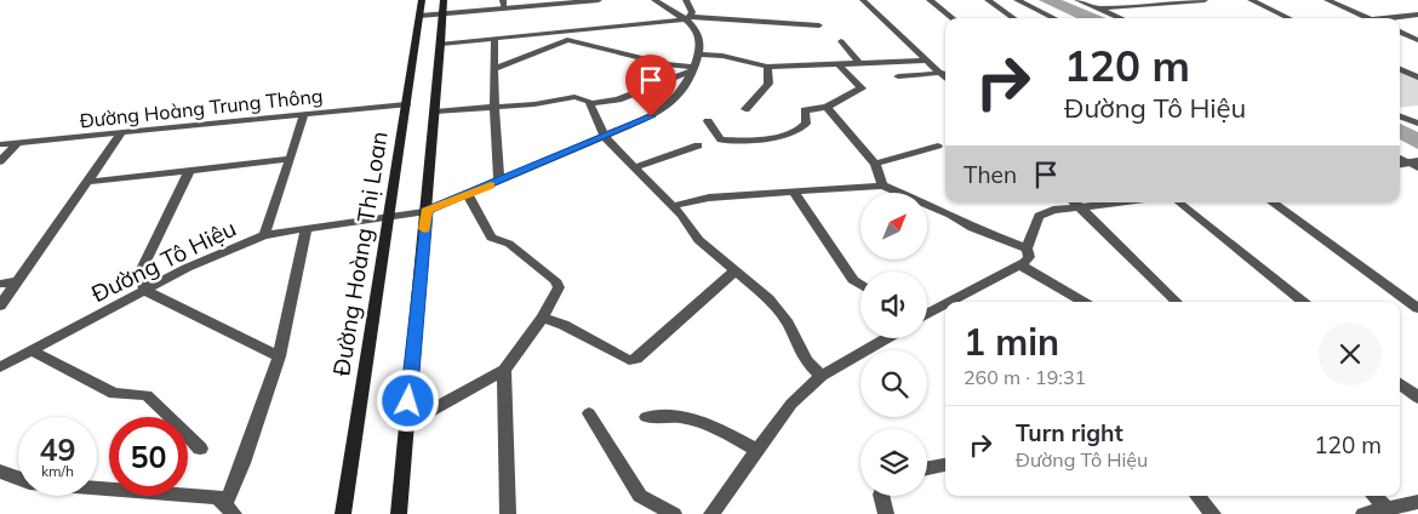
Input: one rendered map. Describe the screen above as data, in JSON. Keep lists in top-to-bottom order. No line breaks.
{"streets":{"main road":["Đường Hoàng Thị Loan"],"street":["Đường Hoàng Trung Thông","Đường Tô Hiệu"]},"crossings":[["Đường Hoàng Trung Thông","Đường Hoàng Thị Loan"],["Đường Hoàng Thị Loan","Đường Tô Hiệu"]],"north":"top right","page":{"turn":["120 m","Đường Tô Hiệu"],"then":"Then","heading":["1 min","260 m · 19:31"],"list":[{"name":"Turn right","note":"Đường Tô Hiệu","value":"120 m"}],"speed":"49 km/h","limit":"50"}}
